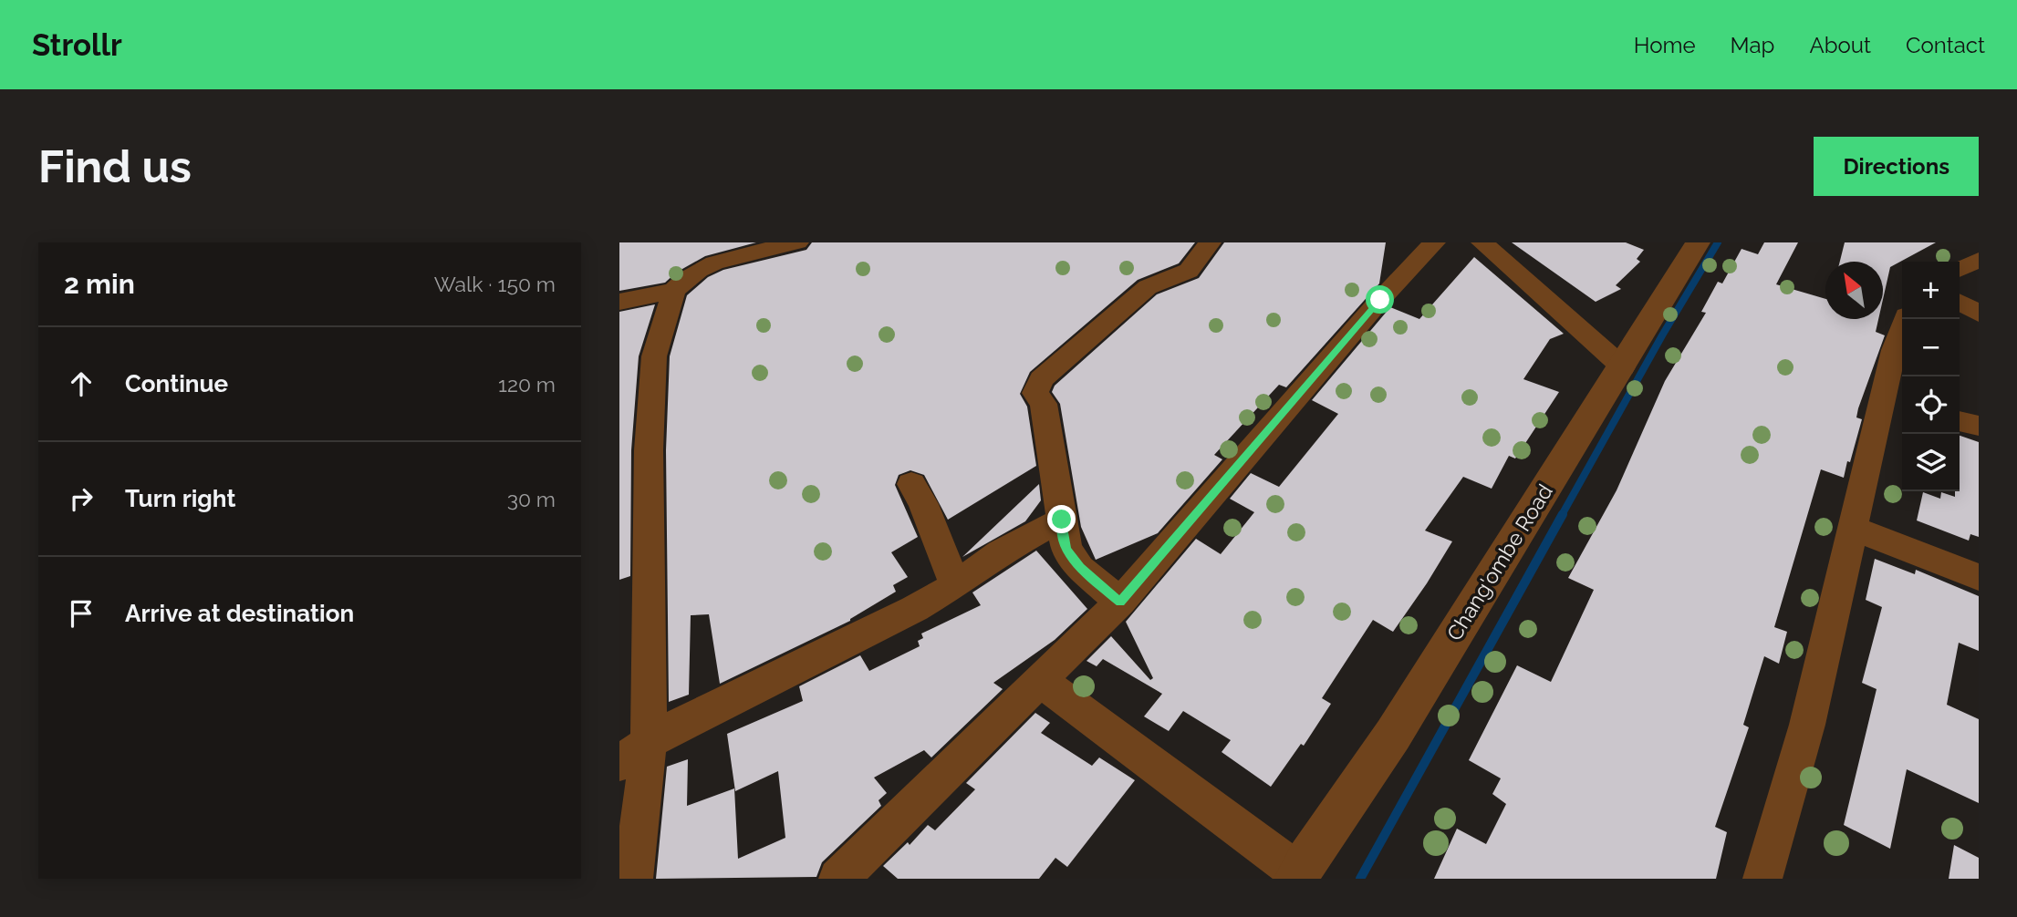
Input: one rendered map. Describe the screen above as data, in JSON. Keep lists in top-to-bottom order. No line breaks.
{"streets":{"street":["Chang'ombe Road"]},"north":"top left","page":{"header":"Strollr","nav":["Home","Map","About","Contact"],"buttons":"Directions","title":"Find us","heading":["2 min","Walk · 150 m"],"map_buttons":["+","−"],"list":[["Continue","120 m"],["Turn right","30 m"],"Arrive at destination"]}}
